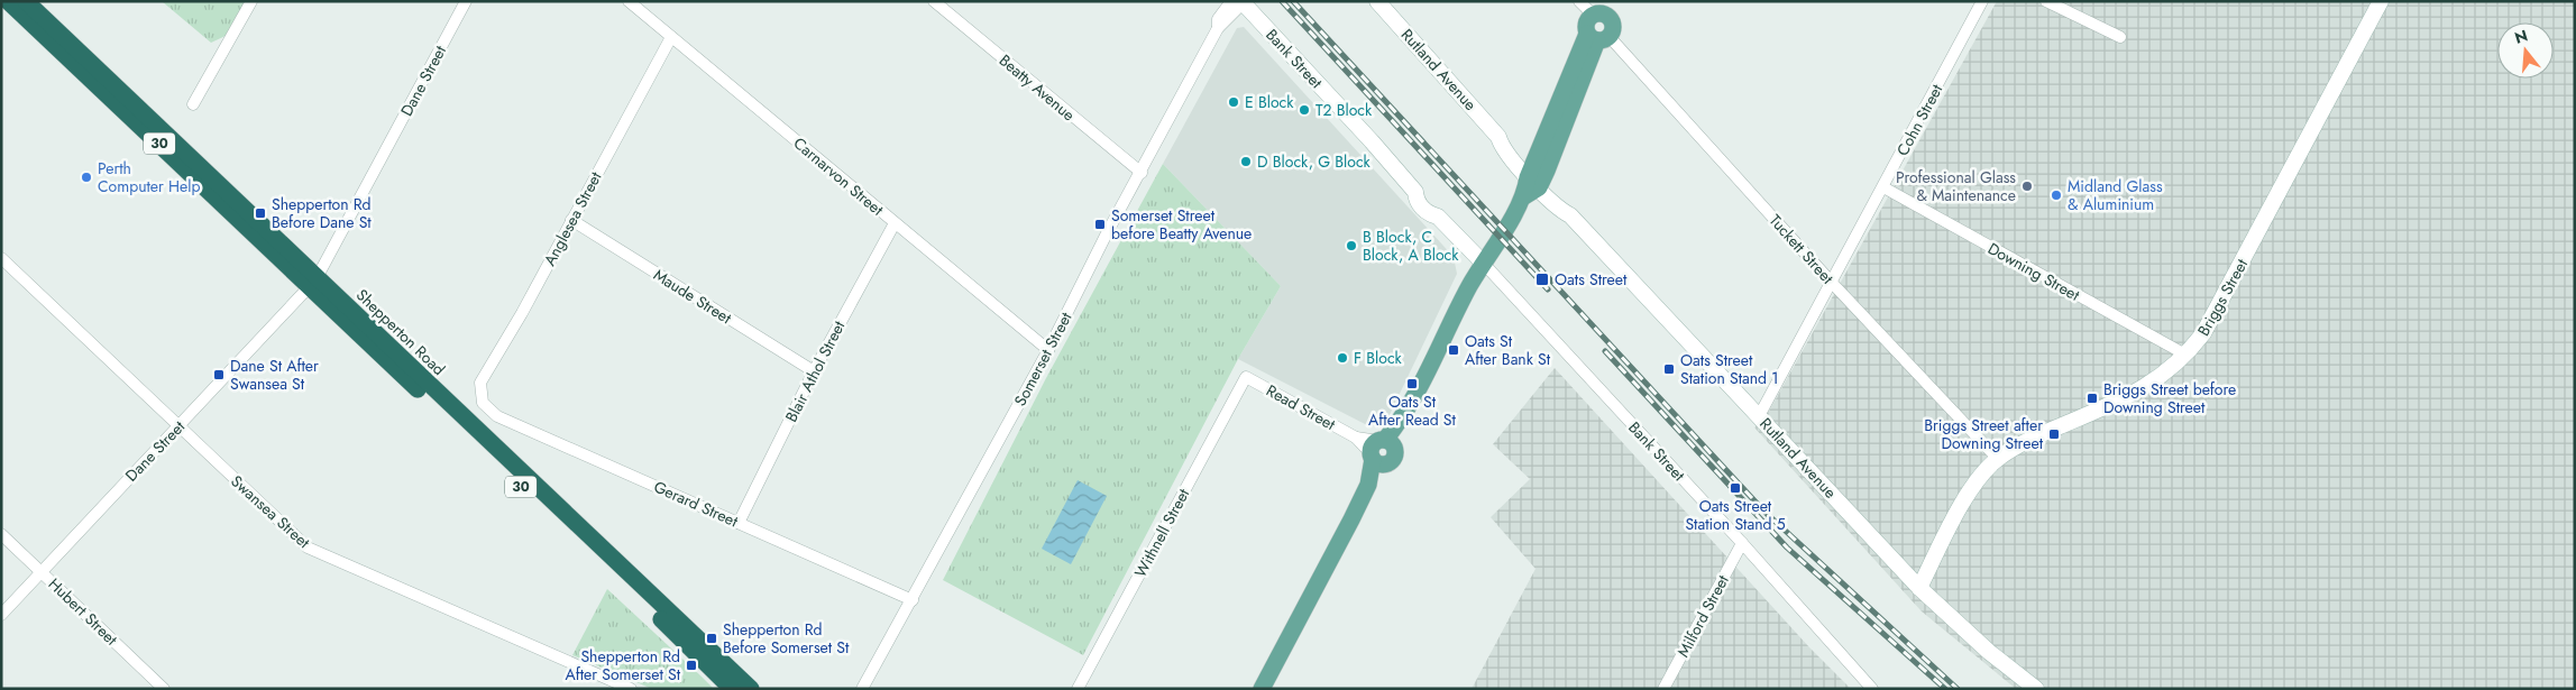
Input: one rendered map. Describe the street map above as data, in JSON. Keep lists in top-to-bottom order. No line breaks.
{"streets":{"highway":["30","Shepperton Road"],"street":["Bank Street","Rutland Avenue","Dane Street","Beatty Avenue","Cohn Street","Carnarvon Street","Anglesea Street","Tuckett Street","Downing Street","Maude Street","Briggs Street","Somerset Street","Blair Athol Street","Read Street","Gerard Street","Swansea Street","Withnell Street","Hubert Street","Milford Street"]},"crossings":[["Bank Street","Somerset Street"],["Bank Street","Milford Street"],["Rutland Avenue","Cohn Street"],["Rutland Avenue","Briggs Street"],["Dane Street","Shepperton Road"],["Dane Street","Swansea Street"],["Dane Street","Hubert Street"],["Beatty Avenue","Somerset Street"],["Cohn Street","Tuckett Street"],["Cohn Street","Downing Street"],["Carnarvon Street","Anglesea Street"],["Carnarvon Street","Somerset Street"],["Carnarvon Street","Blair Athol Street"],["Anglesea Street","Maude Street"],["Anglesea Street","Gerard Street"],["Tuckett Street","Briggs Street"],["Downing Street","Briggs Street"],["Maude Street","Blair Athol Street"],["Somerset Street","Gerard Street"],["Blair Athol Street","Gerard Street"],["Read Street","Withnell Street"]],"places":{"other":["E Block","T2 Block","D Block, G Block","Perth Computer Help","Professional Glass & Maintenance","Midland Glass & Aluminium","B Block, C Block, A Block","F Block"],"transit":["Shepperton Rd Before Dane St","Somerset Street before Beatty Avenue","Oats Street","Oats St After Bank St","Oats Street Station Stand 1","Dane St After Swansea St","Oats St After Read St","Briggs Street before Downing Street","Briggs Street after Downing Street","Oats Street Station Stand 5","Shepperton Rd Before Somerset St","Shepperton Rd After Somerset St"]},"north":"top"}
